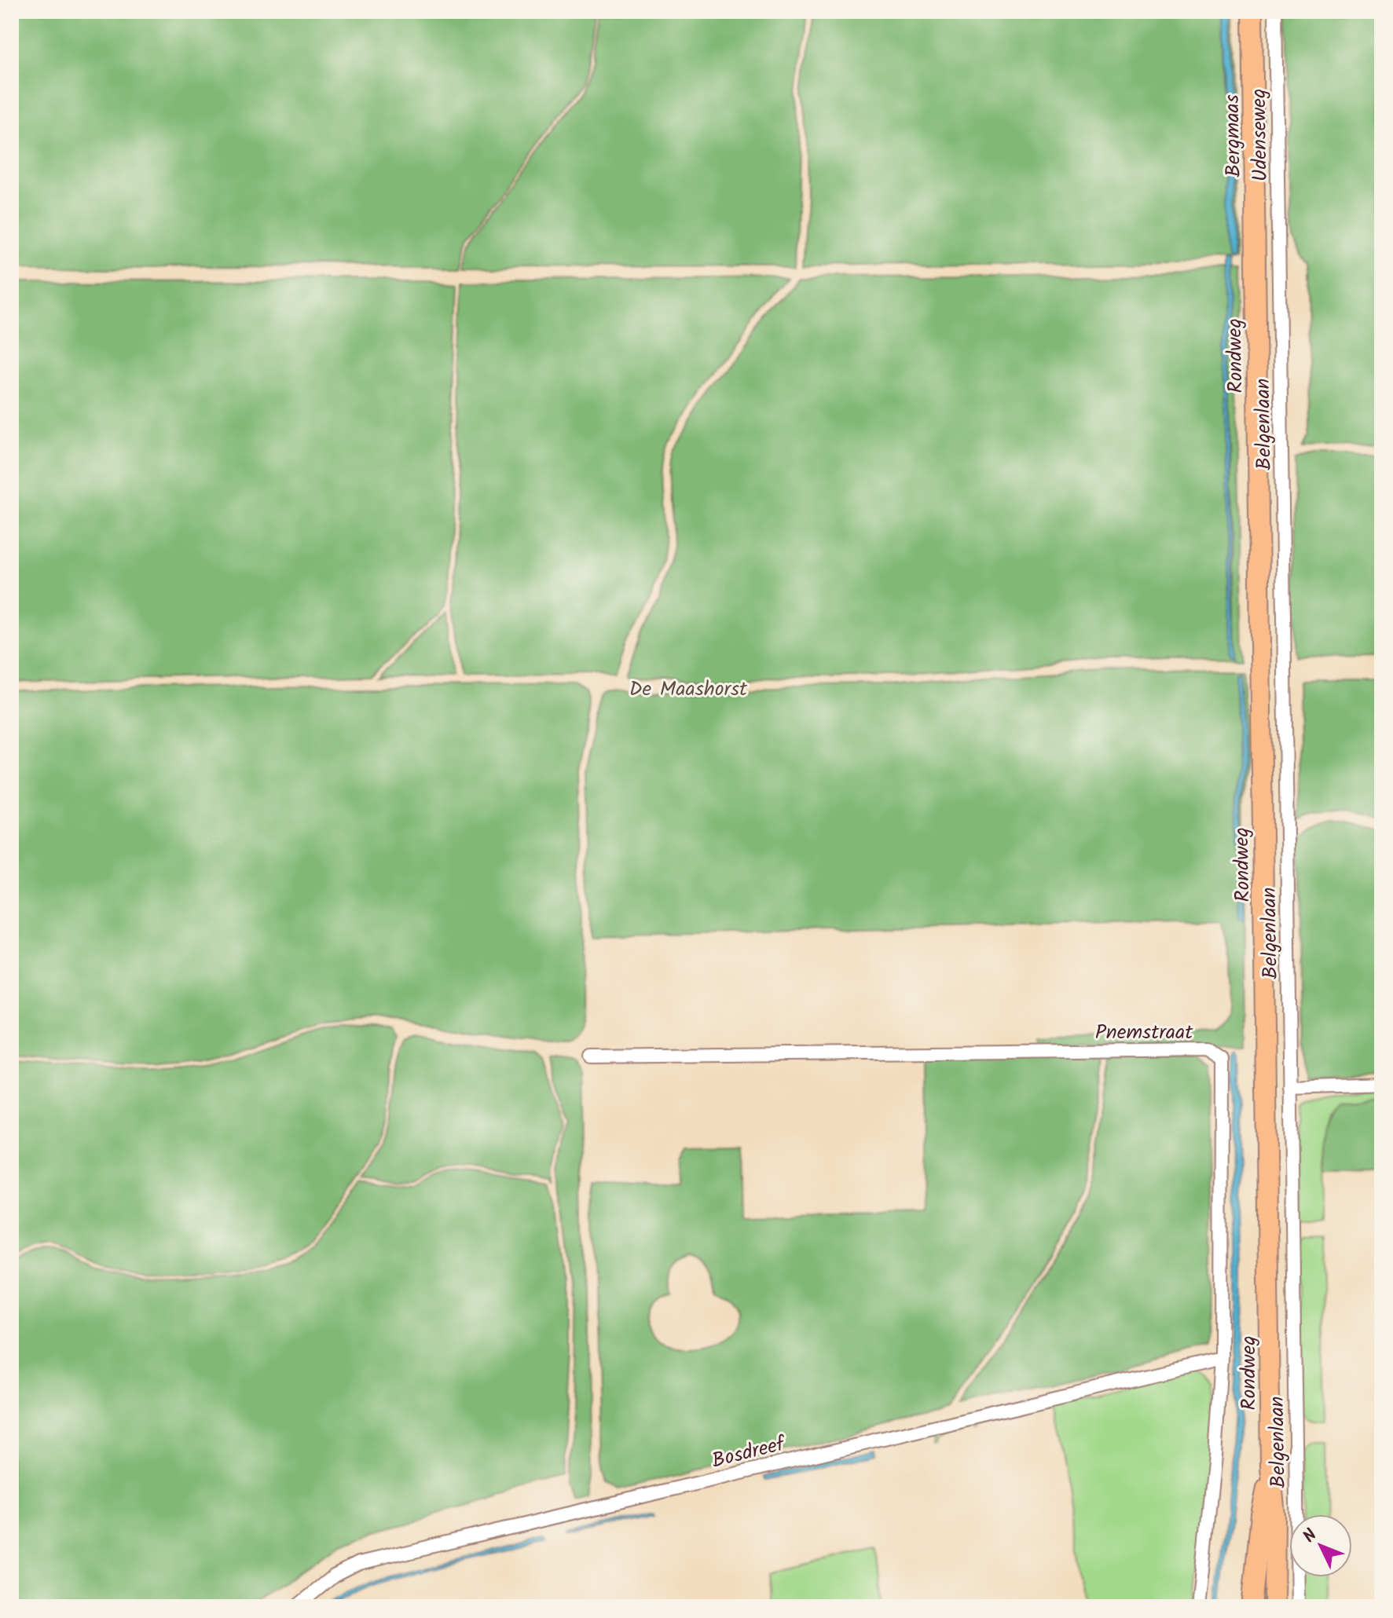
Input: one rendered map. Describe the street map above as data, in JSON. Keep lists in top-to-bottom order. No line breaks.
{"streets":{"main road":["Bergmaas","Rondweg"],"street":["Udenseweg","Belgenlaan","Pnemstraat","Bosdreef"]},"crossings":[["Udenseweg","Belgenlaan"],["Bergmaas","Rondweg"],["Pnemstraat","Bosdreef"]],"parks":["De Maashorst"],"north":"top left"}
